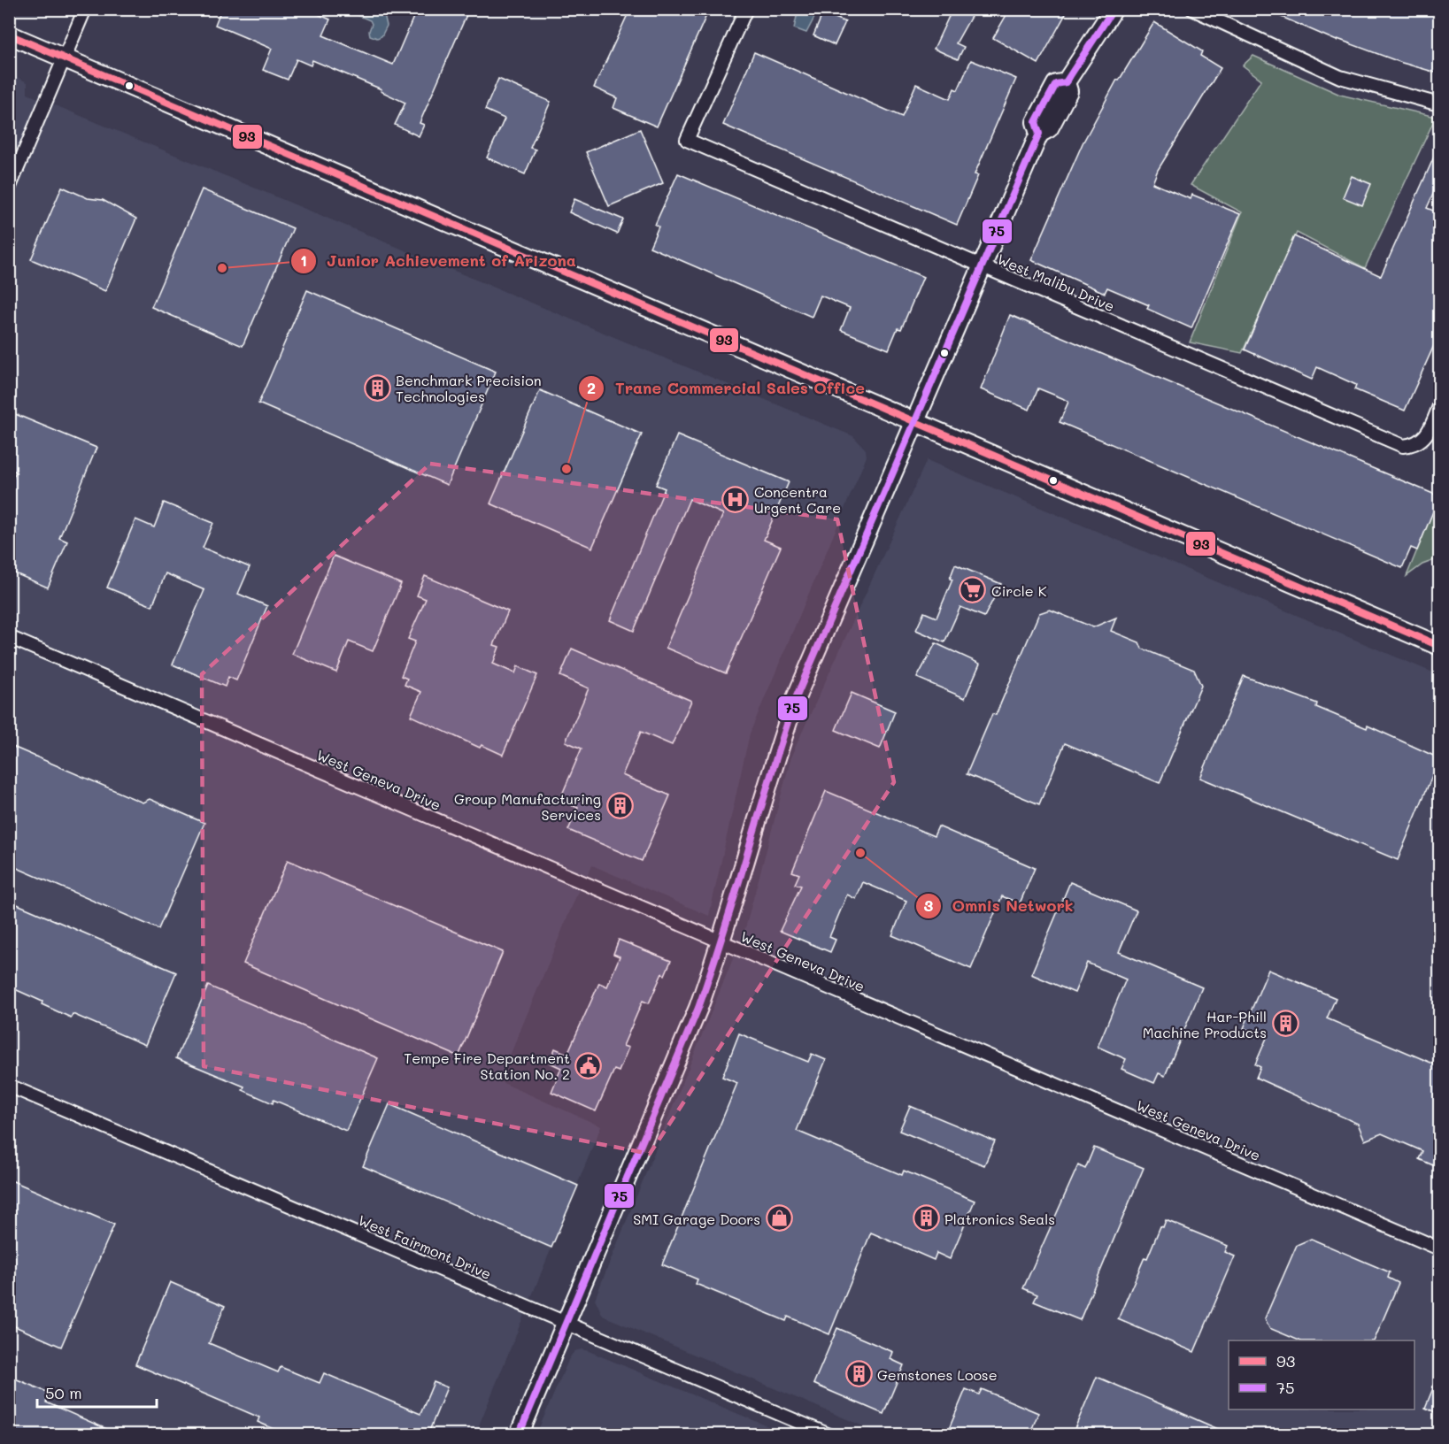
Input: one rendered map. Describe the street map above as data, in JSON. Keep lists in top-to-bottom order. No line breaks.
{"streets":{"street":["West Malibu Drive","West Geneva Drive","West Fairmont Drive"]},"places":{"other":["Junior Achievement of Arizona","Trane Commercial Sales Office","Omnis Network"],"building":["Benchmark Precision Technologies","Group Manufacturing Services","Har-Phill Machine Products","Platronics Seals","Gemstones Loose"],"hospital":["Concentra Urgent Care"],"supermarket":["Circle K"],"public building":["Tempe Fire Department Station No. 2"],"shop":["SMI Garage Doors"]},"lines":["transit line 75","transit line 93"],"legend":["93","75"],"scale_bar":"50 m"}
